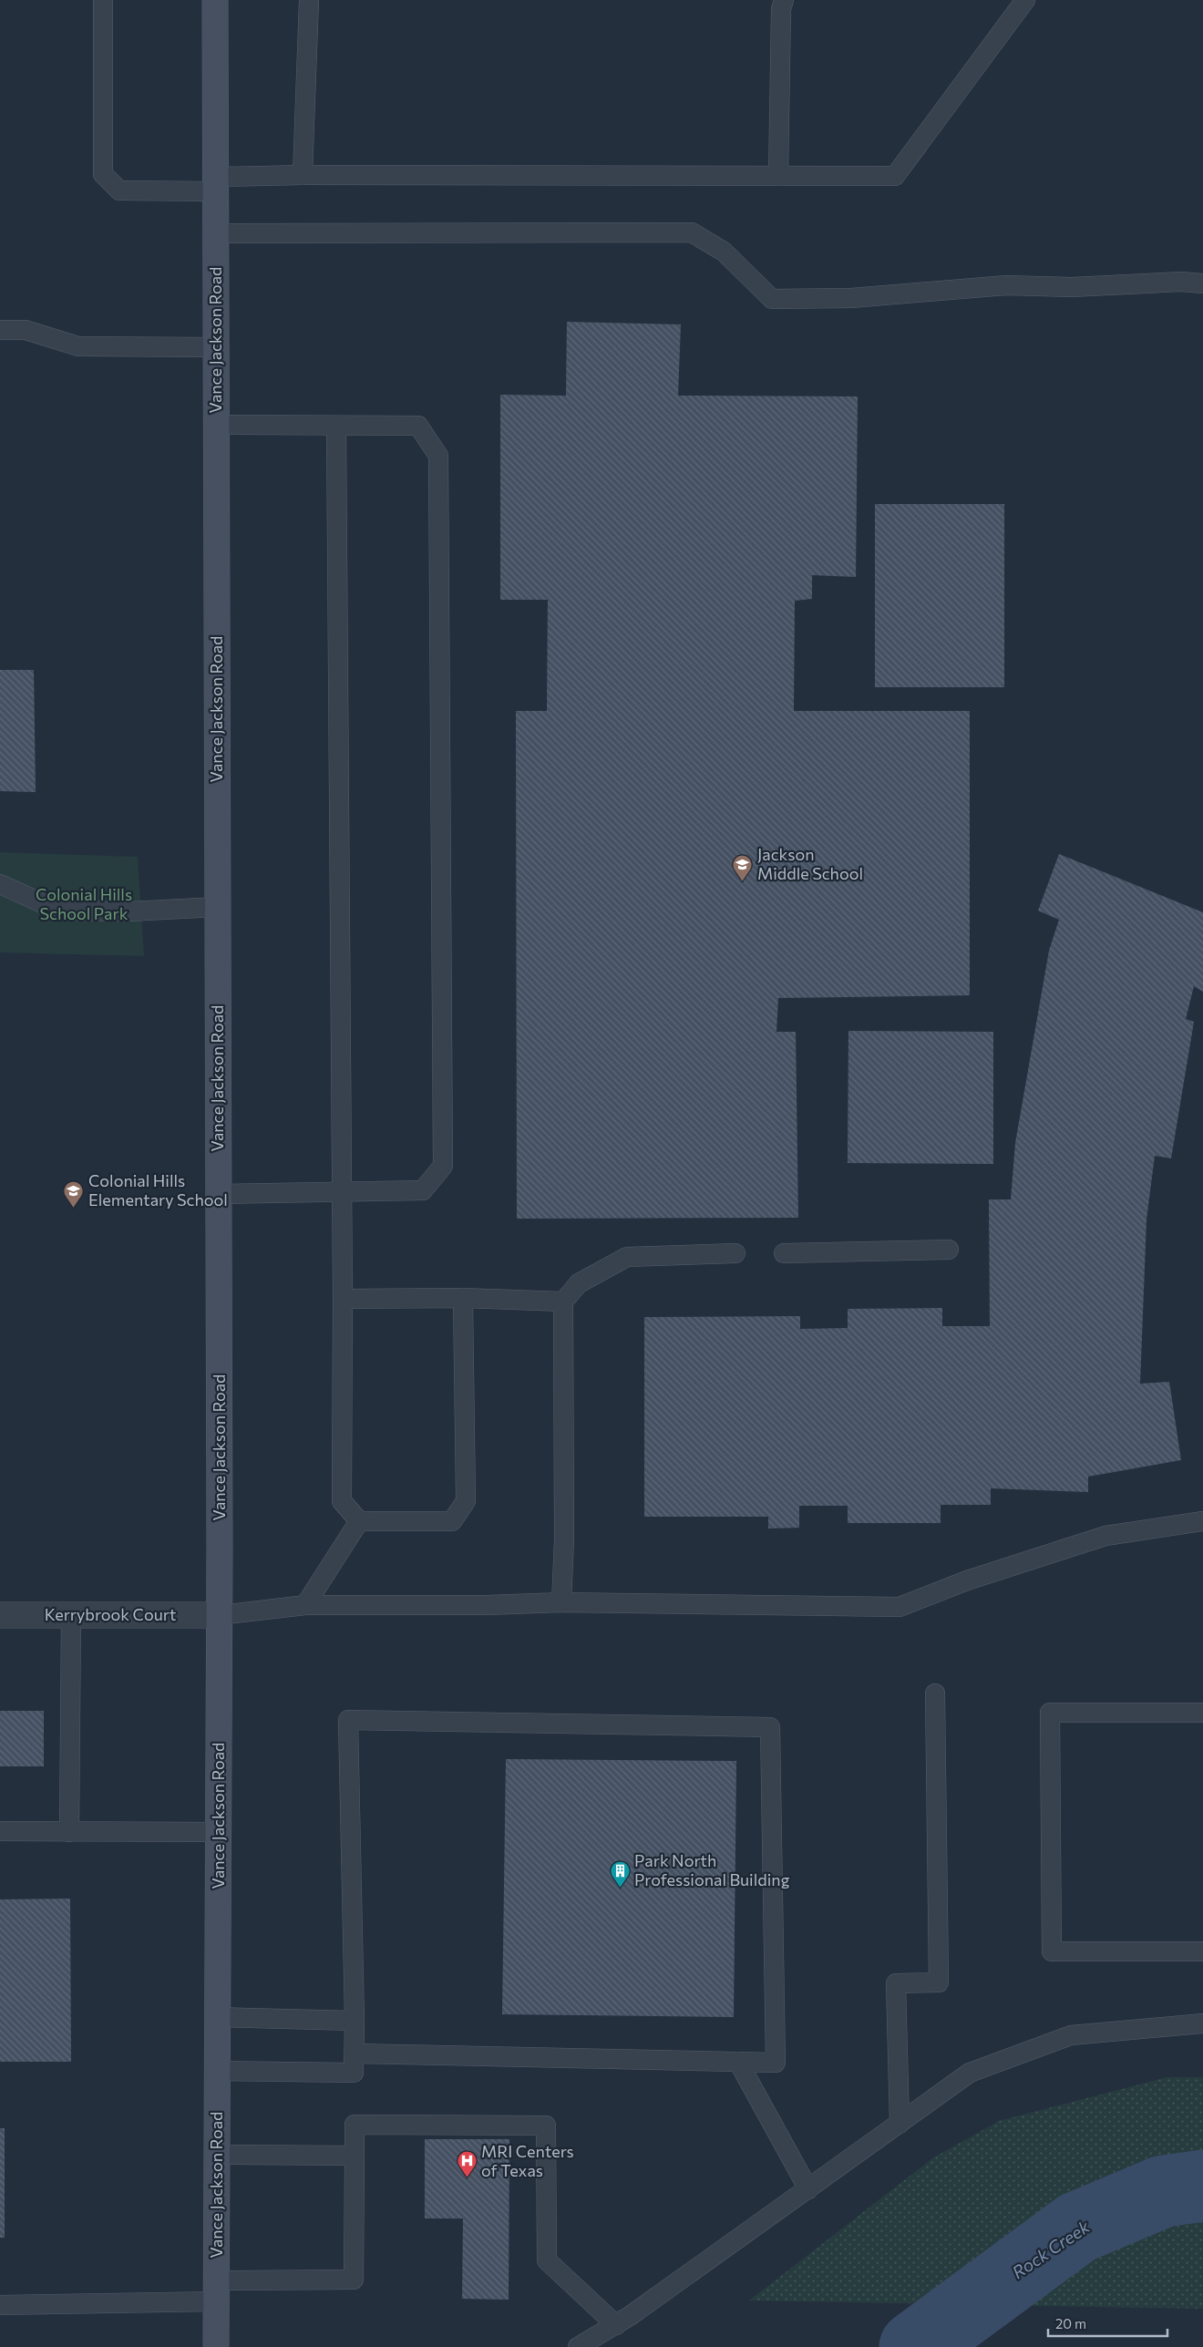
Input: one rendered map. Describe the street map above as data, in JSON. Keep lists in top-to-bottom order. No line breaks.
{"streets":{"main road":["Vance Jackson Road"],"street":["Kerrybrook Court"]},"crossings":[["Vance Jackson Road","Kerrybrook Court"]],"water":["Rock Creek"],"parks":["Colonial Hills School Park"],"places":{"school or university":["Jackson Middle School","Colonial Hills Elementary School"],"building":["Park North Professional Building"],"hospital":["MRI Centers of Texas"]},"scale_bar":"20 m"}
